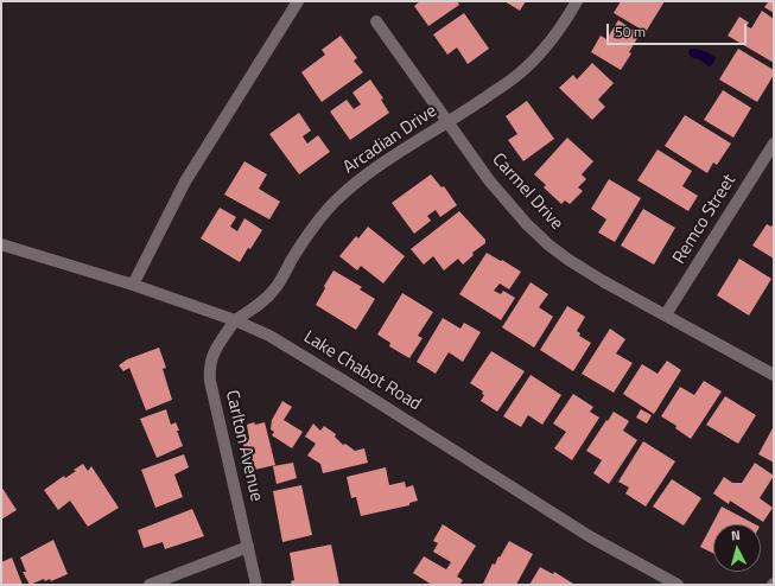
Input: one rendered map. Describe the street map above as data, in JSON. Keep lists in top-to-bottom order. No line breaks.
{"streets":{"street":["Arcadian Drive","Carmel Drive","Remco Street","Lake Chabot Road","Carlton Avenue"]},"crossings":[["Arcadian Drive","Carmel Drive"],["Arcadian Drive","Lake Chabot Road"],["Arcadian Drive","Carlton Avenue"],["Carmel Drive","Remco Street"],["Lake Chabot Road","Carlton Avenue"]],"scale_bar":"50 m","north":"top"}
